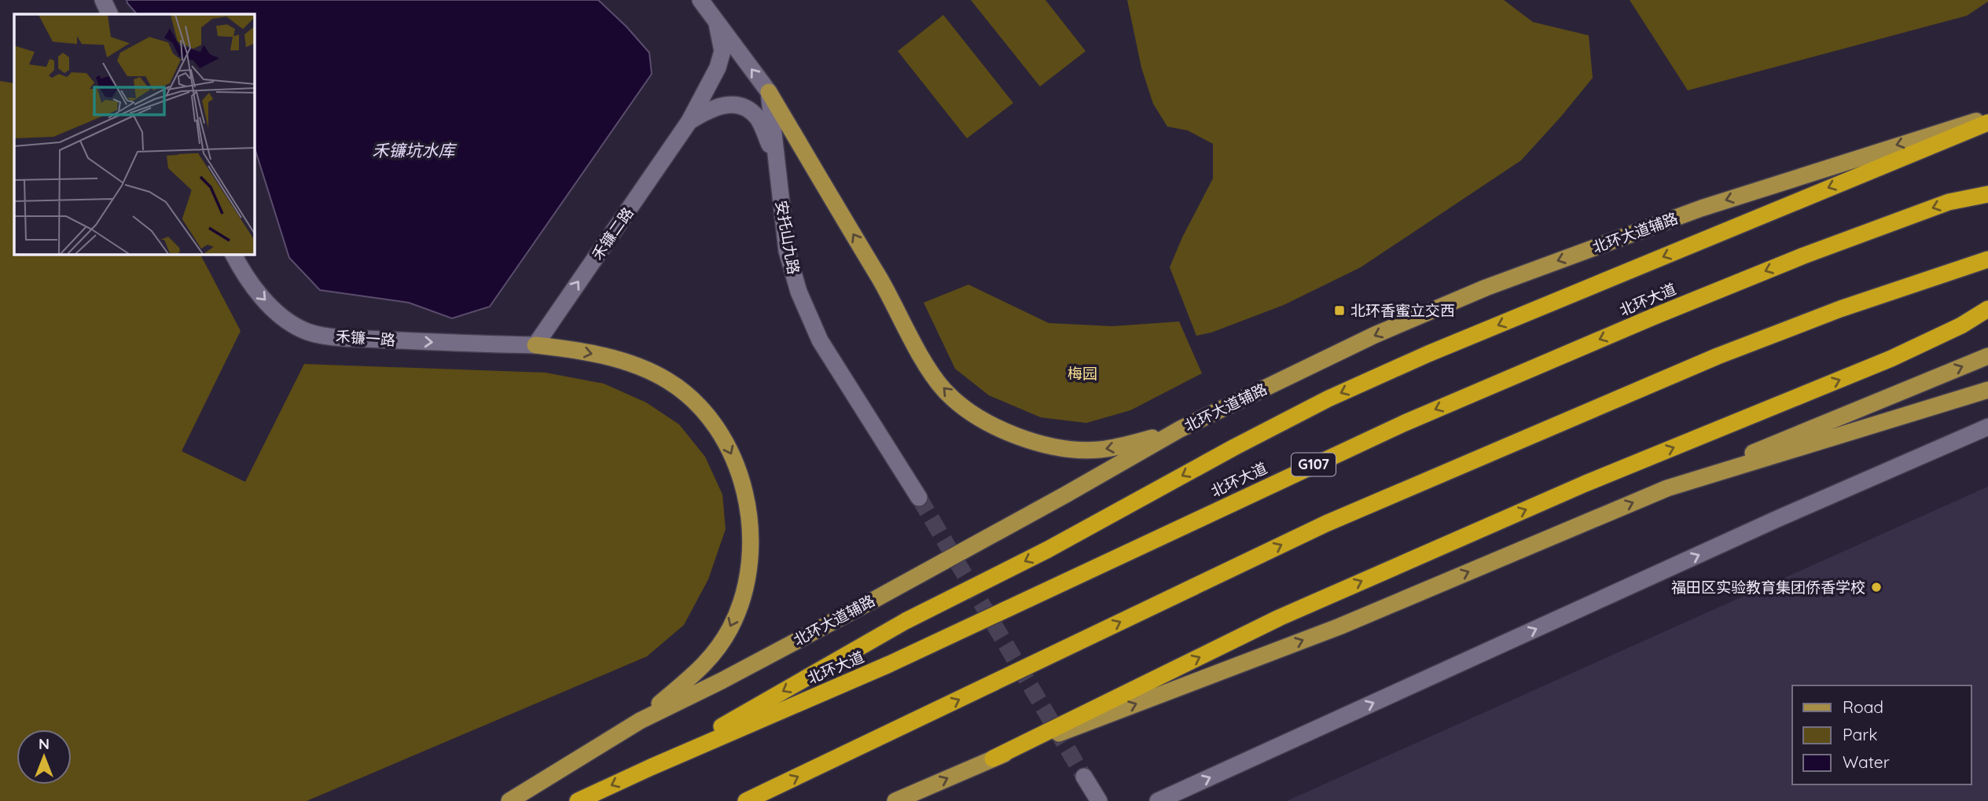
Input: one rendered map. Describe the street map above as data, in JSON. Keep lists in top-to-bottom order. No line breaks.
{"streets":{"highway":["北环大道","G107"],"main road":["北环大道辅路"],"street":["禾镰二路","安托山九路","禾镰一路"]},"crossings":[["禾镰二路","安托山九路"],["禾镰二路","禾镰一路"]],"one_way":["北环大道辅路","禾镰二路","禾镰一路"],"water":["禾镰坑水库"],"parks":["梅园"],"places":{"transit":["北环香蜜立交西"],"other":["福田区实验教育集团侨香学校"]},"legend":["Road","Park","Water"],"north":"top"}
